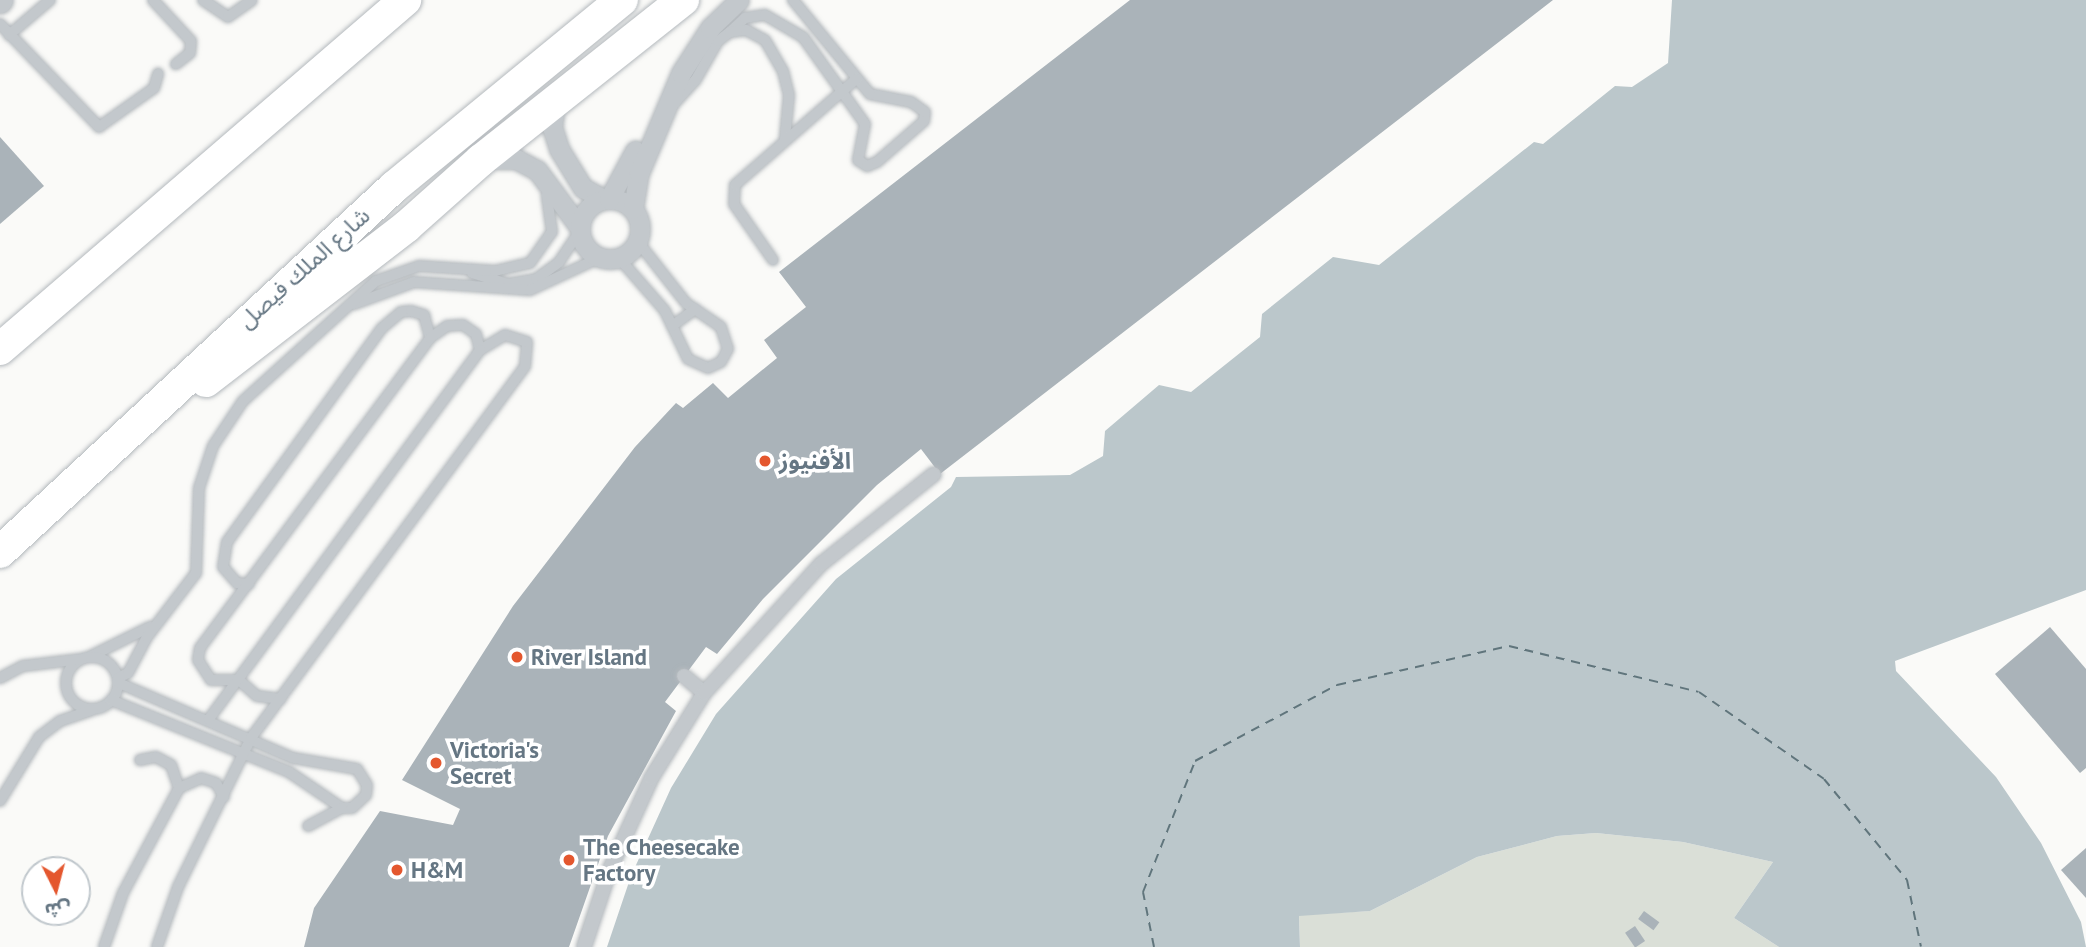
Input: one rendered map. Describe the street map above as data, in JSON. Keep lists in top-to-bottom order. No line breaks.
{"streets":{"highway":["شارع الملك فيصل"]},"places":["الأفنيوز","River Island","Victoria's Secret","The Cheesecake Factory","H&M"],"north":"bottom"}
